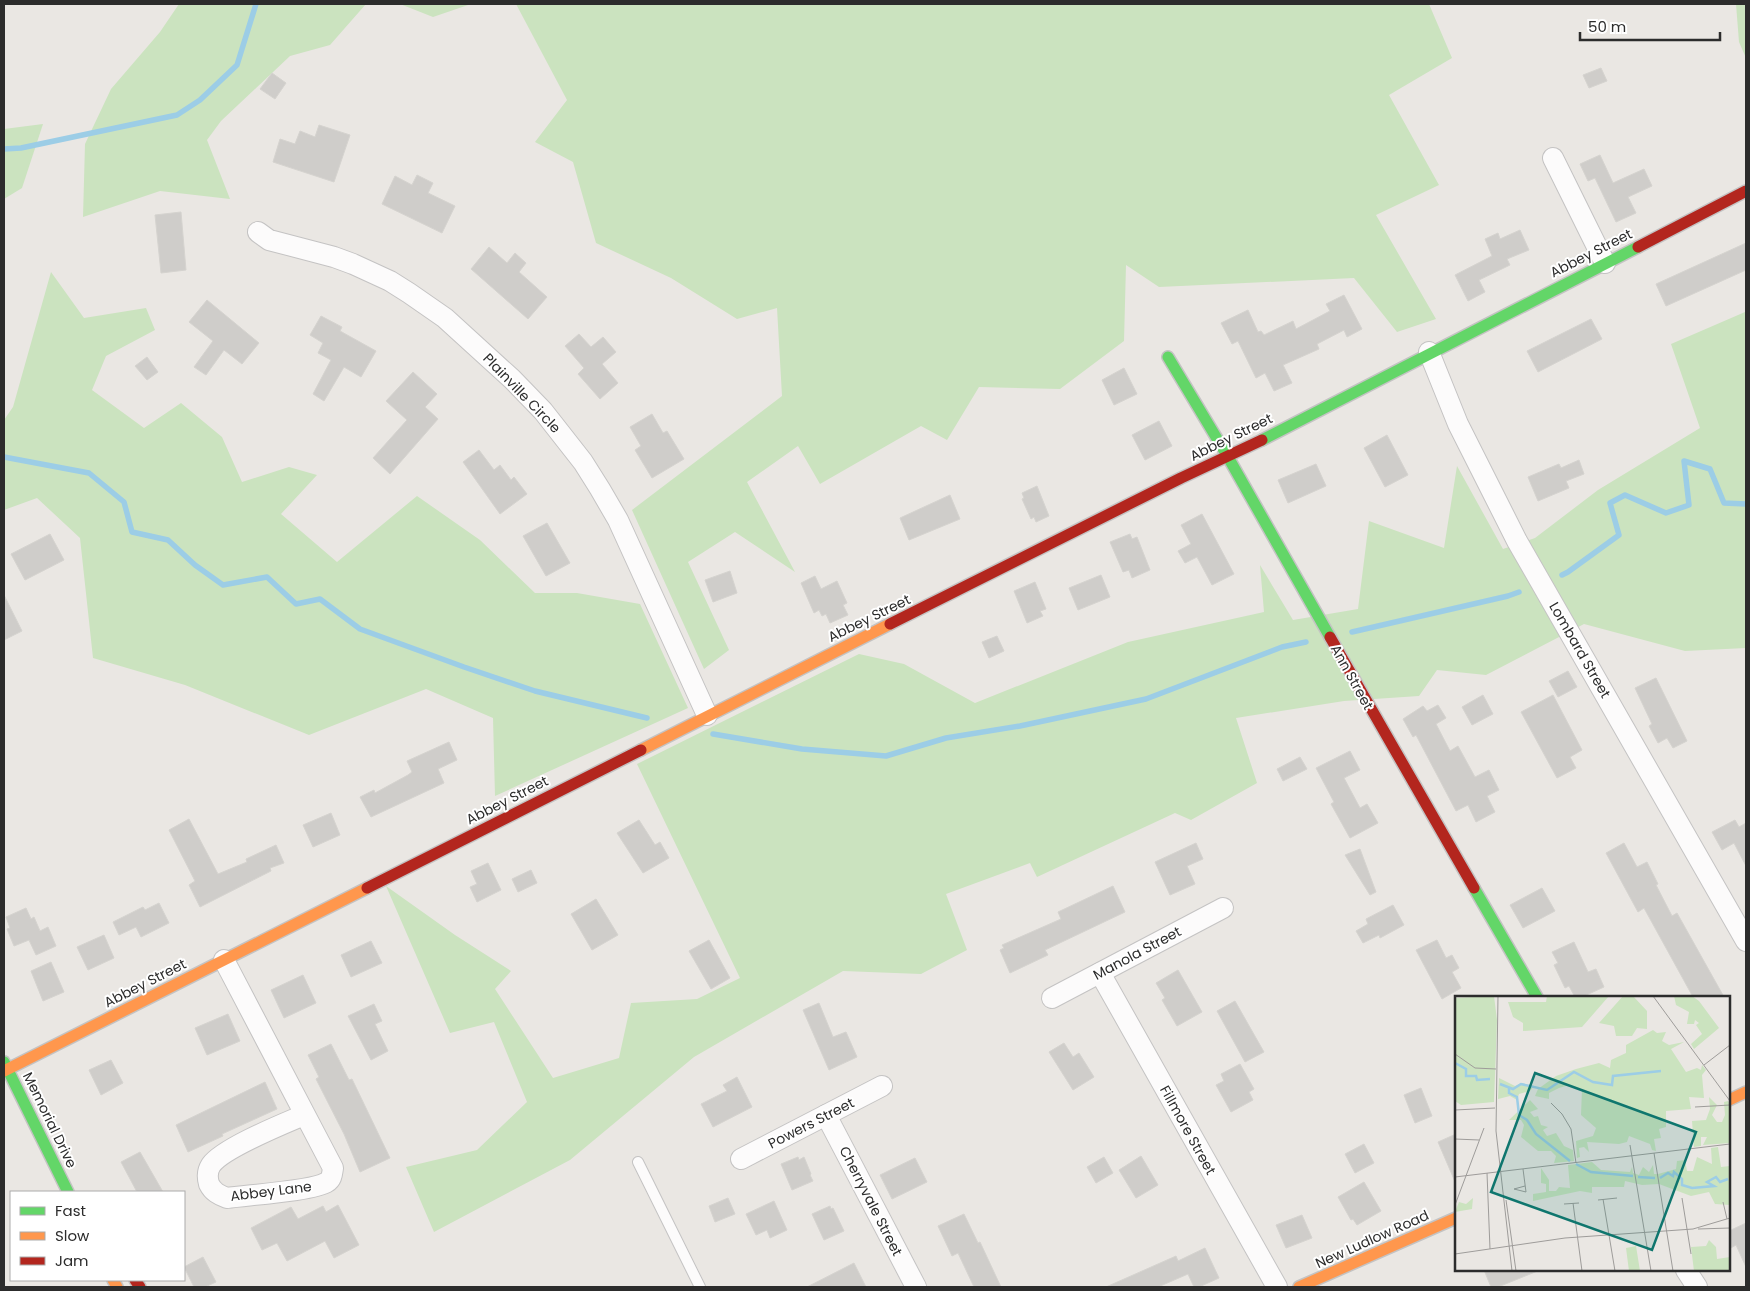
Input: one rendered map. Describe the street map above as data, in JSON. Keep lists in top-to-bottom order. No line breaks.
{"streets":{"street":["Abbey Street","Plainville Circle","Lombard Street","Ann Street","Manola Street","Memorial Drive","Powers Street","Fillmore Street","Abbey Lane","Cherryvale Street","New Ludlow Road"]},"crossings":[["Abbey Street","Plainville Circle"],["Abbey Street","Lombard Street"],["Abbey Street","Ann Street"],["Abbey Street","Memorial Drive"],["Abbey Street","Abbey Lane"],["Manola Street","Fillmore Street"],["Powers Street","Cherryvale Street"]],"legend":["Fast","Slow","Jam"],"scale_bar":"50 m"}
